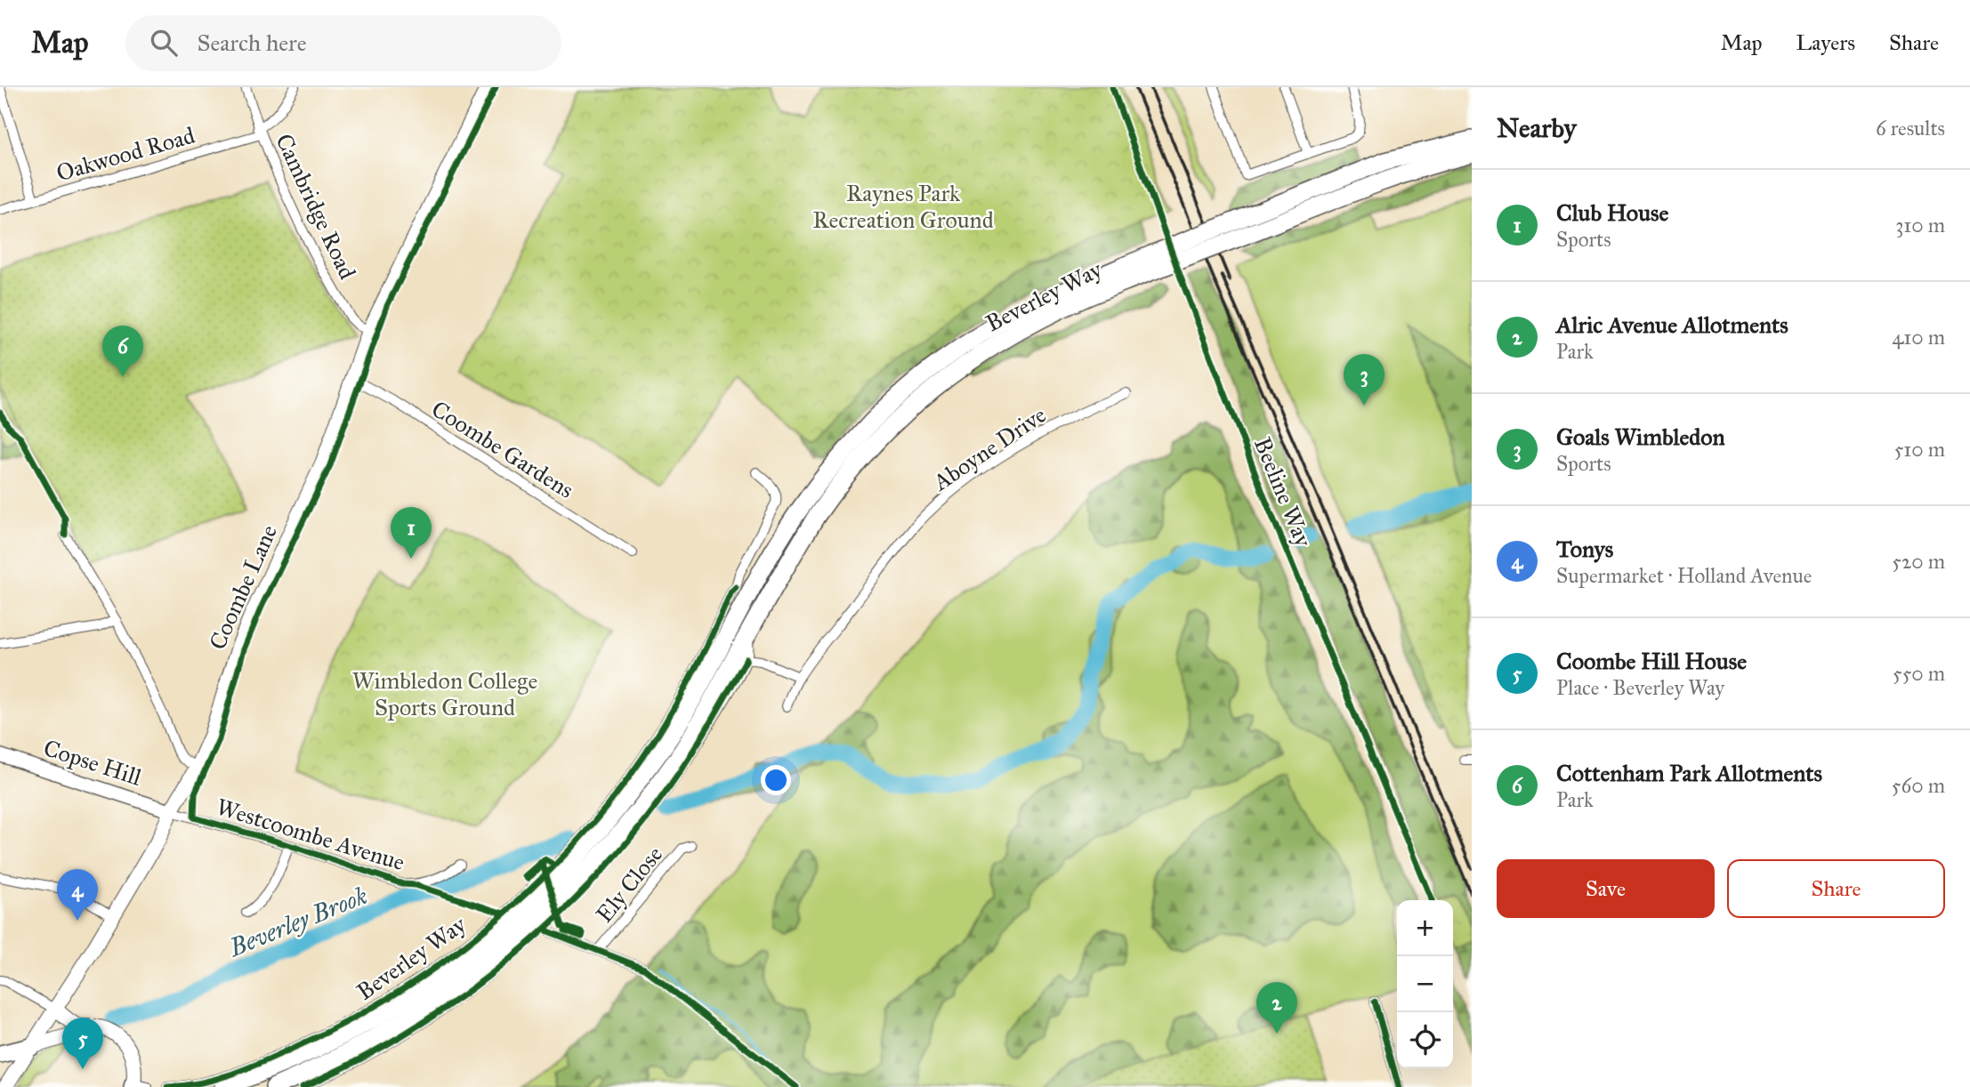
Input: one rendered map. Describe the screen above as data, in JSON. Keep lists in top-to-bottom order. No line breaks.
{"streets":{"highway":["Beverley Way"],"main road":["Coombe Lane"],"street":["Oakwood Road","Cambridge Road","Aboyne Drive","Coombe Gardens","Copse Hill","Westcoombe Avenue","Ely Close"],"cycle path":["Beeline Way"]},"crossings":[["Oakwood Road","Cambridge Road"],["Cambridge Road","Coombe Lane"],["Coombe Gardens","Coombe Lane"],["Coombe Lane","Copse Hill"],["Coombe Lane","Westcoombe Avenue"],["Copse Hill","Westcoombe Avenue"]],"water":["Beverley Brook"],"parks":["Raynes Park Recreation Ground","Wimbledon College Sports Ground"],"page":{"header":"Map","search":"Search here","nav":["Map","Layers","Share"],"heading":["Nearby","6 results"],"list":[{"mark":"1","name":"Club House","note":"Sports","value":"310 m"},{"mark":"2","name":"Alric Avenue Allotments","note":"Park","value":"410 m"},{"mark":"3","name":"Goals Wimbledon","note":"Sports","value":"510 m"},{"mark":"4","name":"Tonys","note":"Supermarket · Holland Avenue","value":"520 m"},{"mark":"5","name":"Coombe Hill House","note":"Place · Beverley Way","value":"550 m"},{"mark":"6","name":"Cottenham Park Allotments","note":"Park","value":"560 m"}],"pins":["6","3","1","4","2","5"],"buttons":["Save","Share"],"map_buttons":["+","−"]}}
